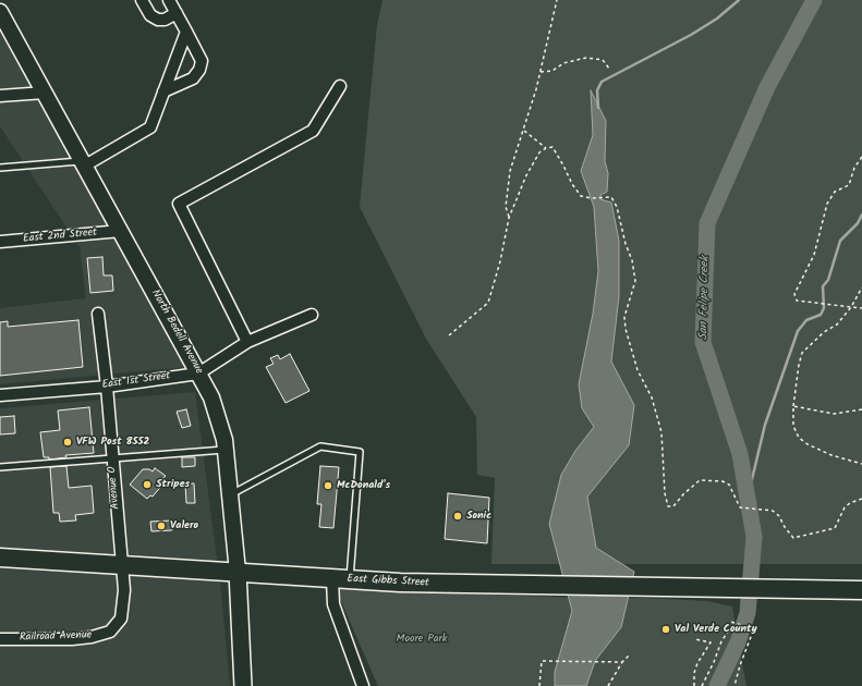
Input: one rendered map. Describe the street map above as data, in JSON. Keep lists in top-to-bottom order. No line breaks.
{"streets":{"highway":["East Gibbs Street"],"main road":["North Bedell Avenue"],"street":["East 2nd Street","East 1st Street","Avenue O","Railroad Avenue"]},"crossings":[["East 2nd Street","North Bedell Avenue"],["North Bedell Avenue","East 1st Street"],["North Bedell Avenue","East Gibbs Street"],["East 1st Street","Avenue O"],["Avenue O","East Gibbs Street"],["Avenue O","Railroad Avenue"]],"water":["San Felipe Creek"],"parks":["Moore Park"],"places":["VFW Post 8552","Stripes","McDonald's","Sonic","Valero","Val Verde County"]}
